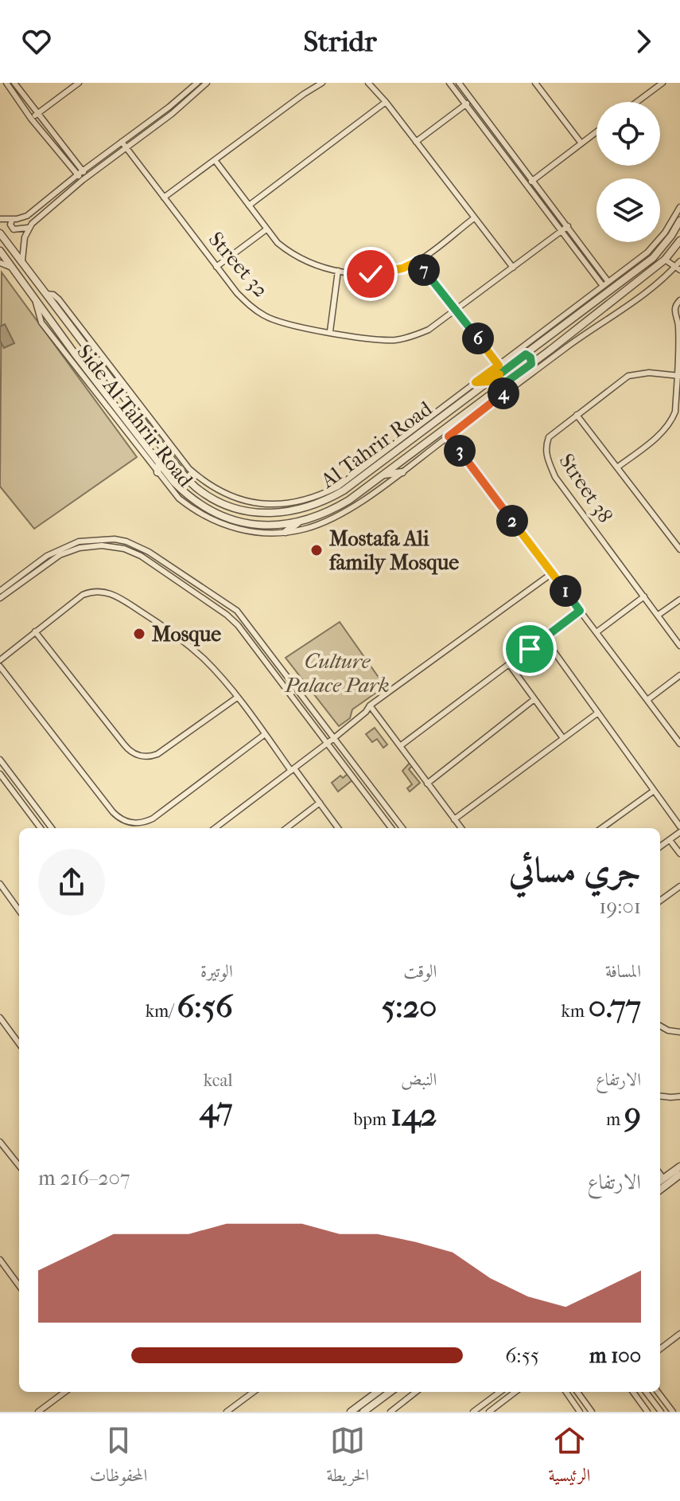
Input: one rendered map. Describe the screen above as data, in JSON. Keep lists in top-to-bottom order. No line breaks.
{"streets":{"street":["Street 32","Side Al Tahrir Road","Al Tahrir Road","Street 38"]},"crossings":[["Side Al Tahrir Road","Al Tahrir Road"]],"parks":["Culture Palace Park"],"places":["Mostafa Ali family Mosque","Mosque"],"page":{"header":"Stridr","pins":["7","6","4","3","2","1"],"heading":["جري مسائي","19:01"],"stats":[["المسافة","0.77 km"],["الوقت","5:20"],["الوتيرة","6:56 /km"],["الارتفاع","9 m"],["النبض","142 bpm"],["kcal","47"]],"chart":["الارتفاع","207–216 m"],"list":[{"name":"100 m","note":"6:55"}],"tabs":["الرئيسية","الخريطة","المحفوظات"]}}
